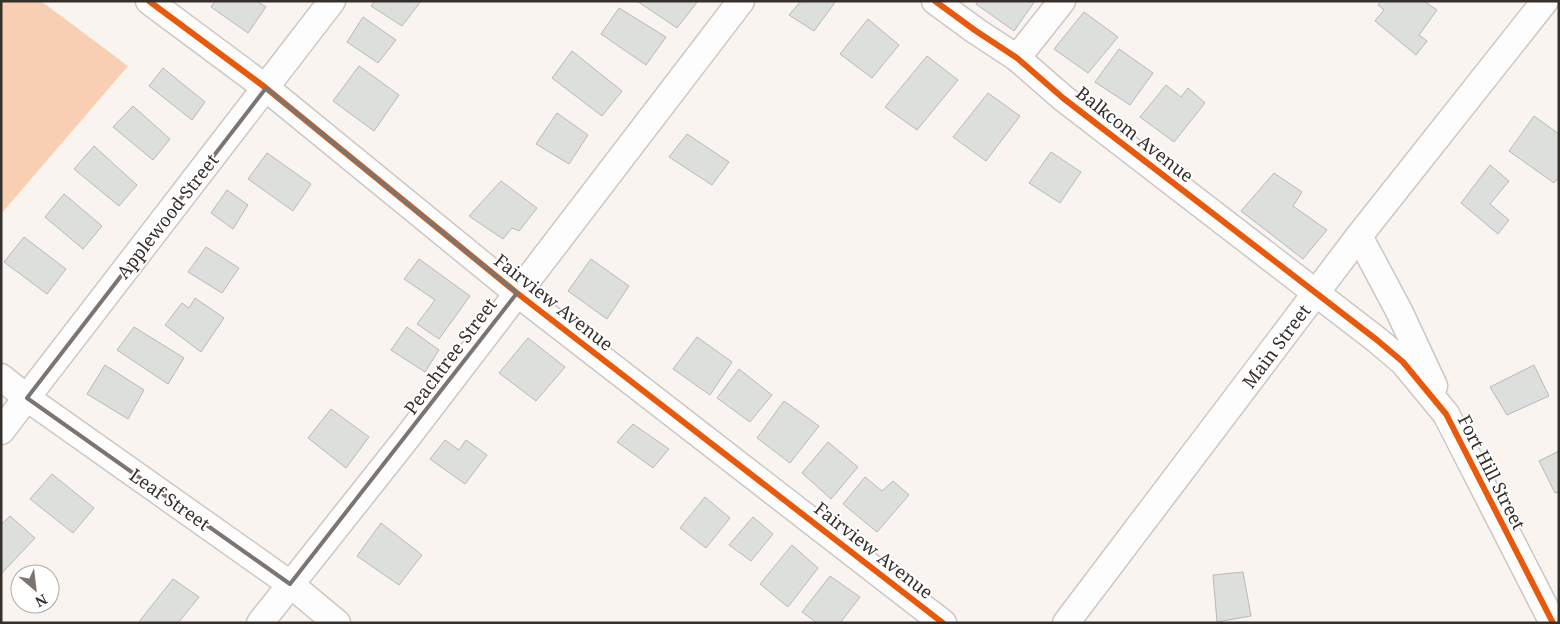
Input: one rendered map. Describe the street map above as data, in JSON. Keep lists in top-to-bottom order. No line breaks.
{"streets":{"street":["Balkcom Avenue","Applewood Street","Fairview Avenue","Main Street","Peachtree Street","Fort Hill Street","Leaf Street"]},"crossings":[["Balkcom Avenue","Main Street"],["Balkcom Avenue","Fort Hill Street"],["Applewood Street","Fairview Avenue"],["Applewood Street","Leaf Street"],["Fairview Avenue","Peachtree Street"],["Main Street","Fort Hill Street"],["Peachtree Street","Leaf Street"]],"north":"bottom right"}
